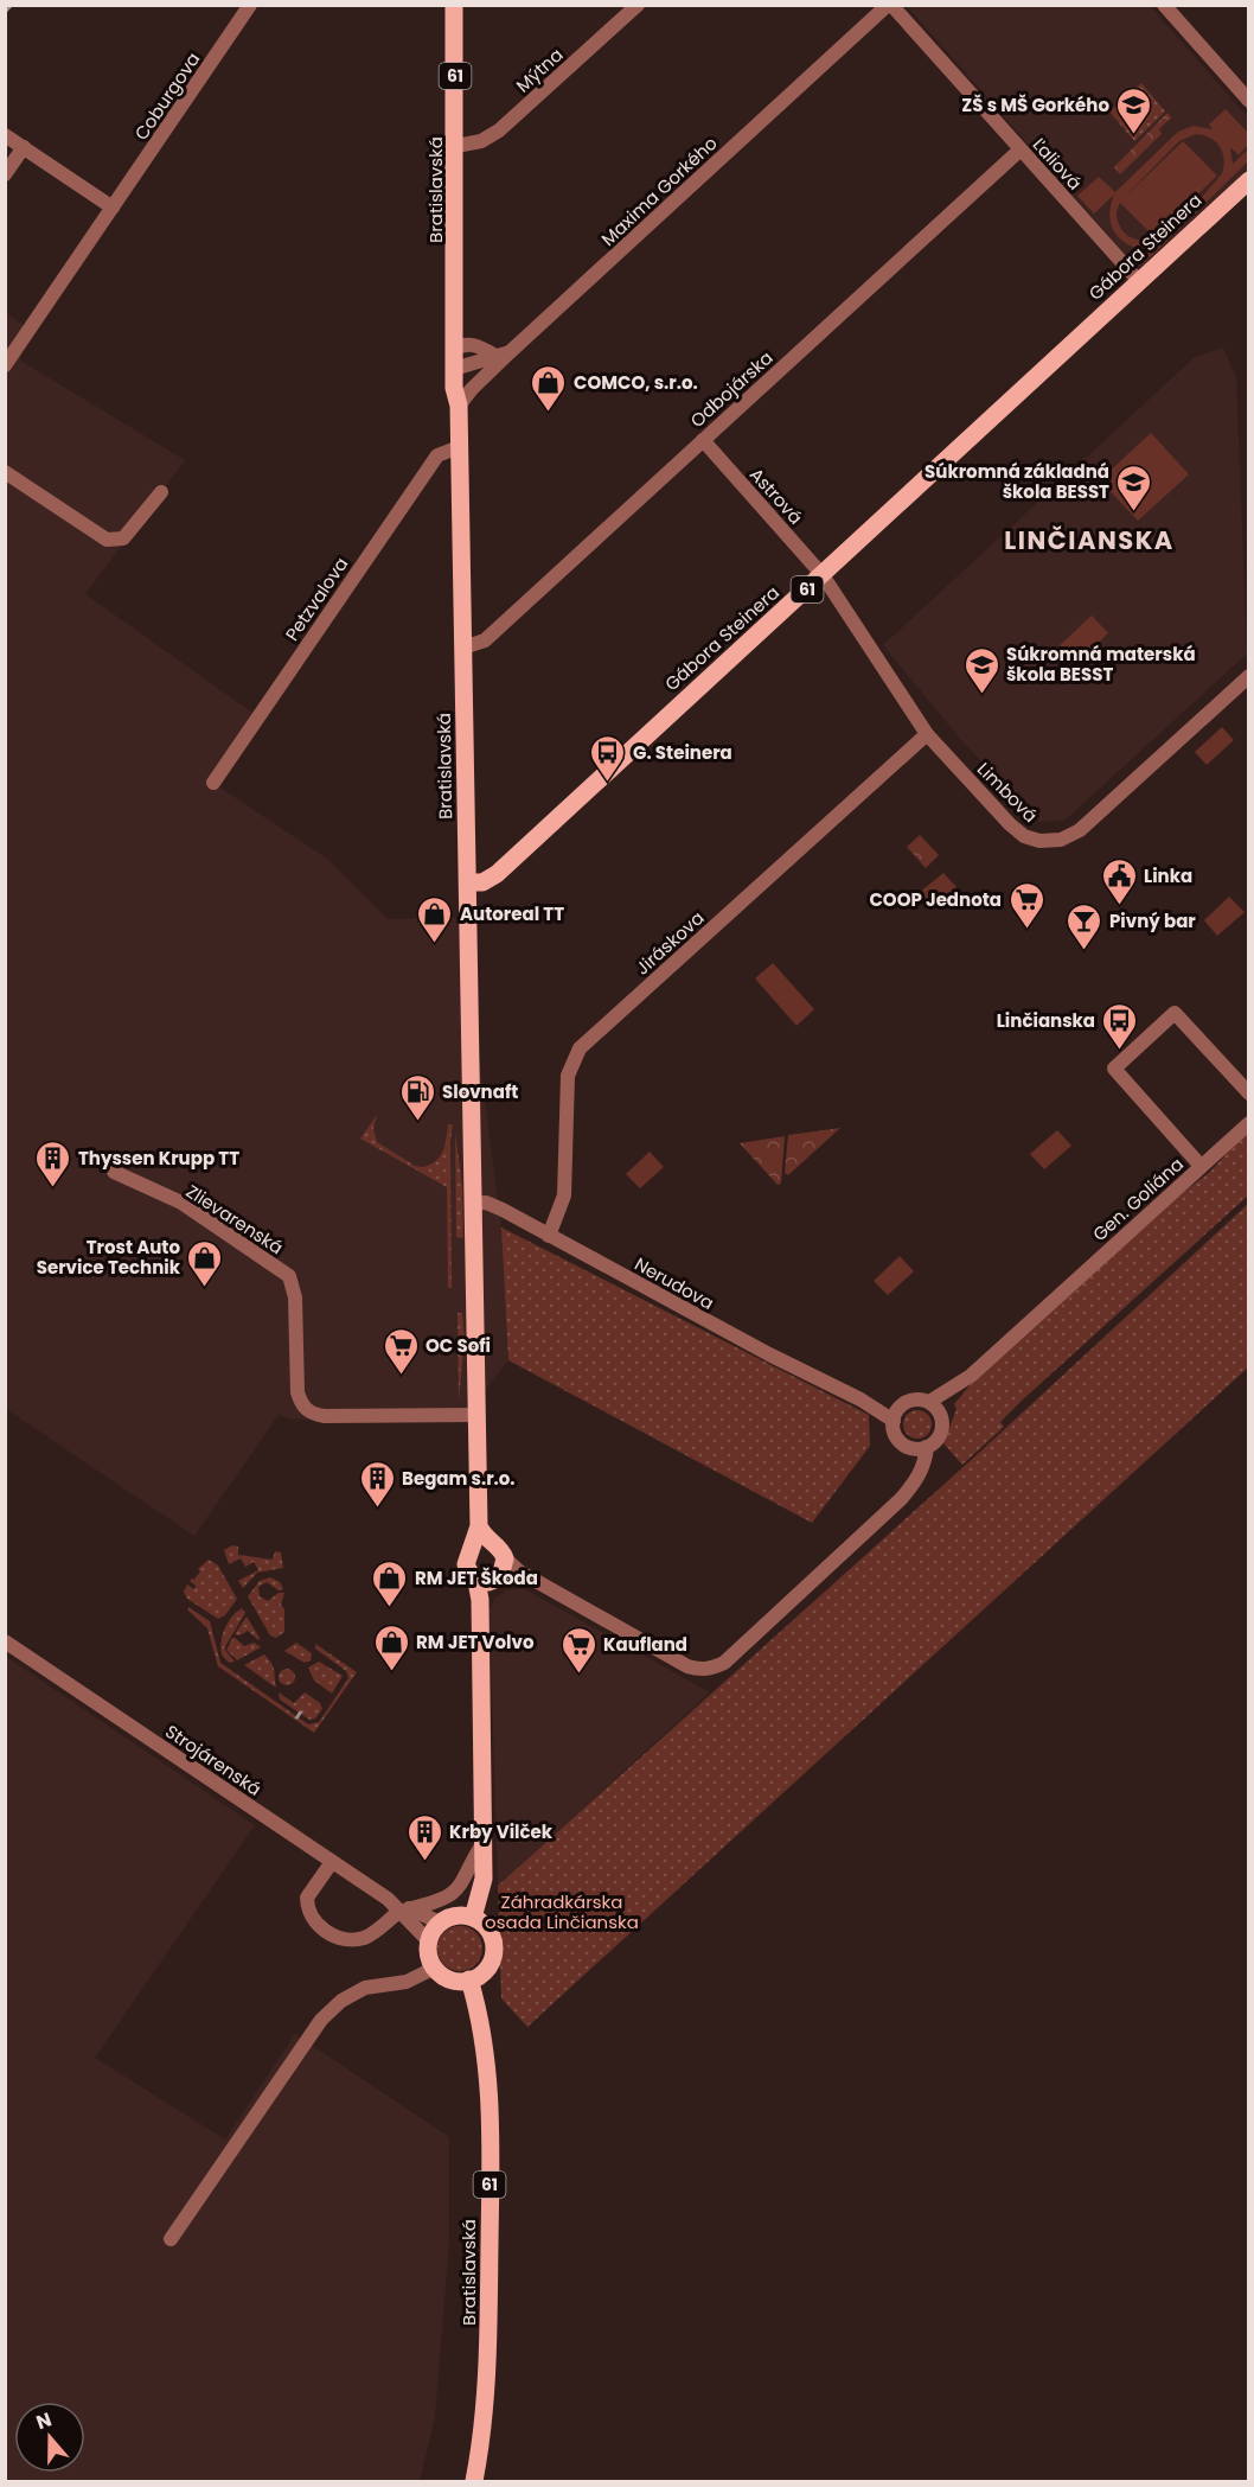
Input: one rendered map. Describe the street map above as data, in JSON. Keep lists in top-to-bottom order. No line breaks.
{"streets":{"main road":["61","Bratislavská","Gábora Steinera"],"street":["Mýtna","Coburgova","Ľaliová","Maxima Gorkého","Odbojárska","Astrová","Petzvalova","Limbová","Jiráskova","Gen. Goliána","Zlievarenská","Nerudova","Strojárenská"]},"crossings":[["Mýtna","Bratislavská"],["Ľaliová","Maxima Gorkého"],["Ľaliová","Gábora Steinera"],["Ľaliová","Odbojárska"],["Bratislavská","Maxima Gorkého"],["Bratislavská","Gábora Steinera"],["Bratislavská","Odbojárska"],["Bratislavská","Petzvalova"],["Bratislavská","Zlievarenská"],["Bratislavská","Nerudova"],["Gábora Steinera","Astrová"],["Gábora Steinera","Limbová"],["Odbojárska","Astrová"],["Astrová","Limbová"],["Limbová","Jiráskova"],["Jiráskova","Nerudova"]],"districts":["LINČIANSKA"],"parks":["Záhradkárska osada Linčianska"],"places":{"school or university":["ZŠ s MŠ Gorkého","Súkromná základná škola BESST","Súkromná materská škola BESST"],"shop":["COMCO, s.r.o.","Autoreal TT","Trost Auto Service Technik","RM JET Škoda","RM JET Volvo"],"bus stop":["G. Steinera","Linčianska"],"public building":["Linka"],"supermarket":["COOP Jednota","OC Sofi","Kaufland"],"bar":["Pivný bar"],"fuel station":["Slovnaft"],"building":["Thyssen Krupp TT","Begam s.r.o.","Krby Vilček"]},"north":"top"}
